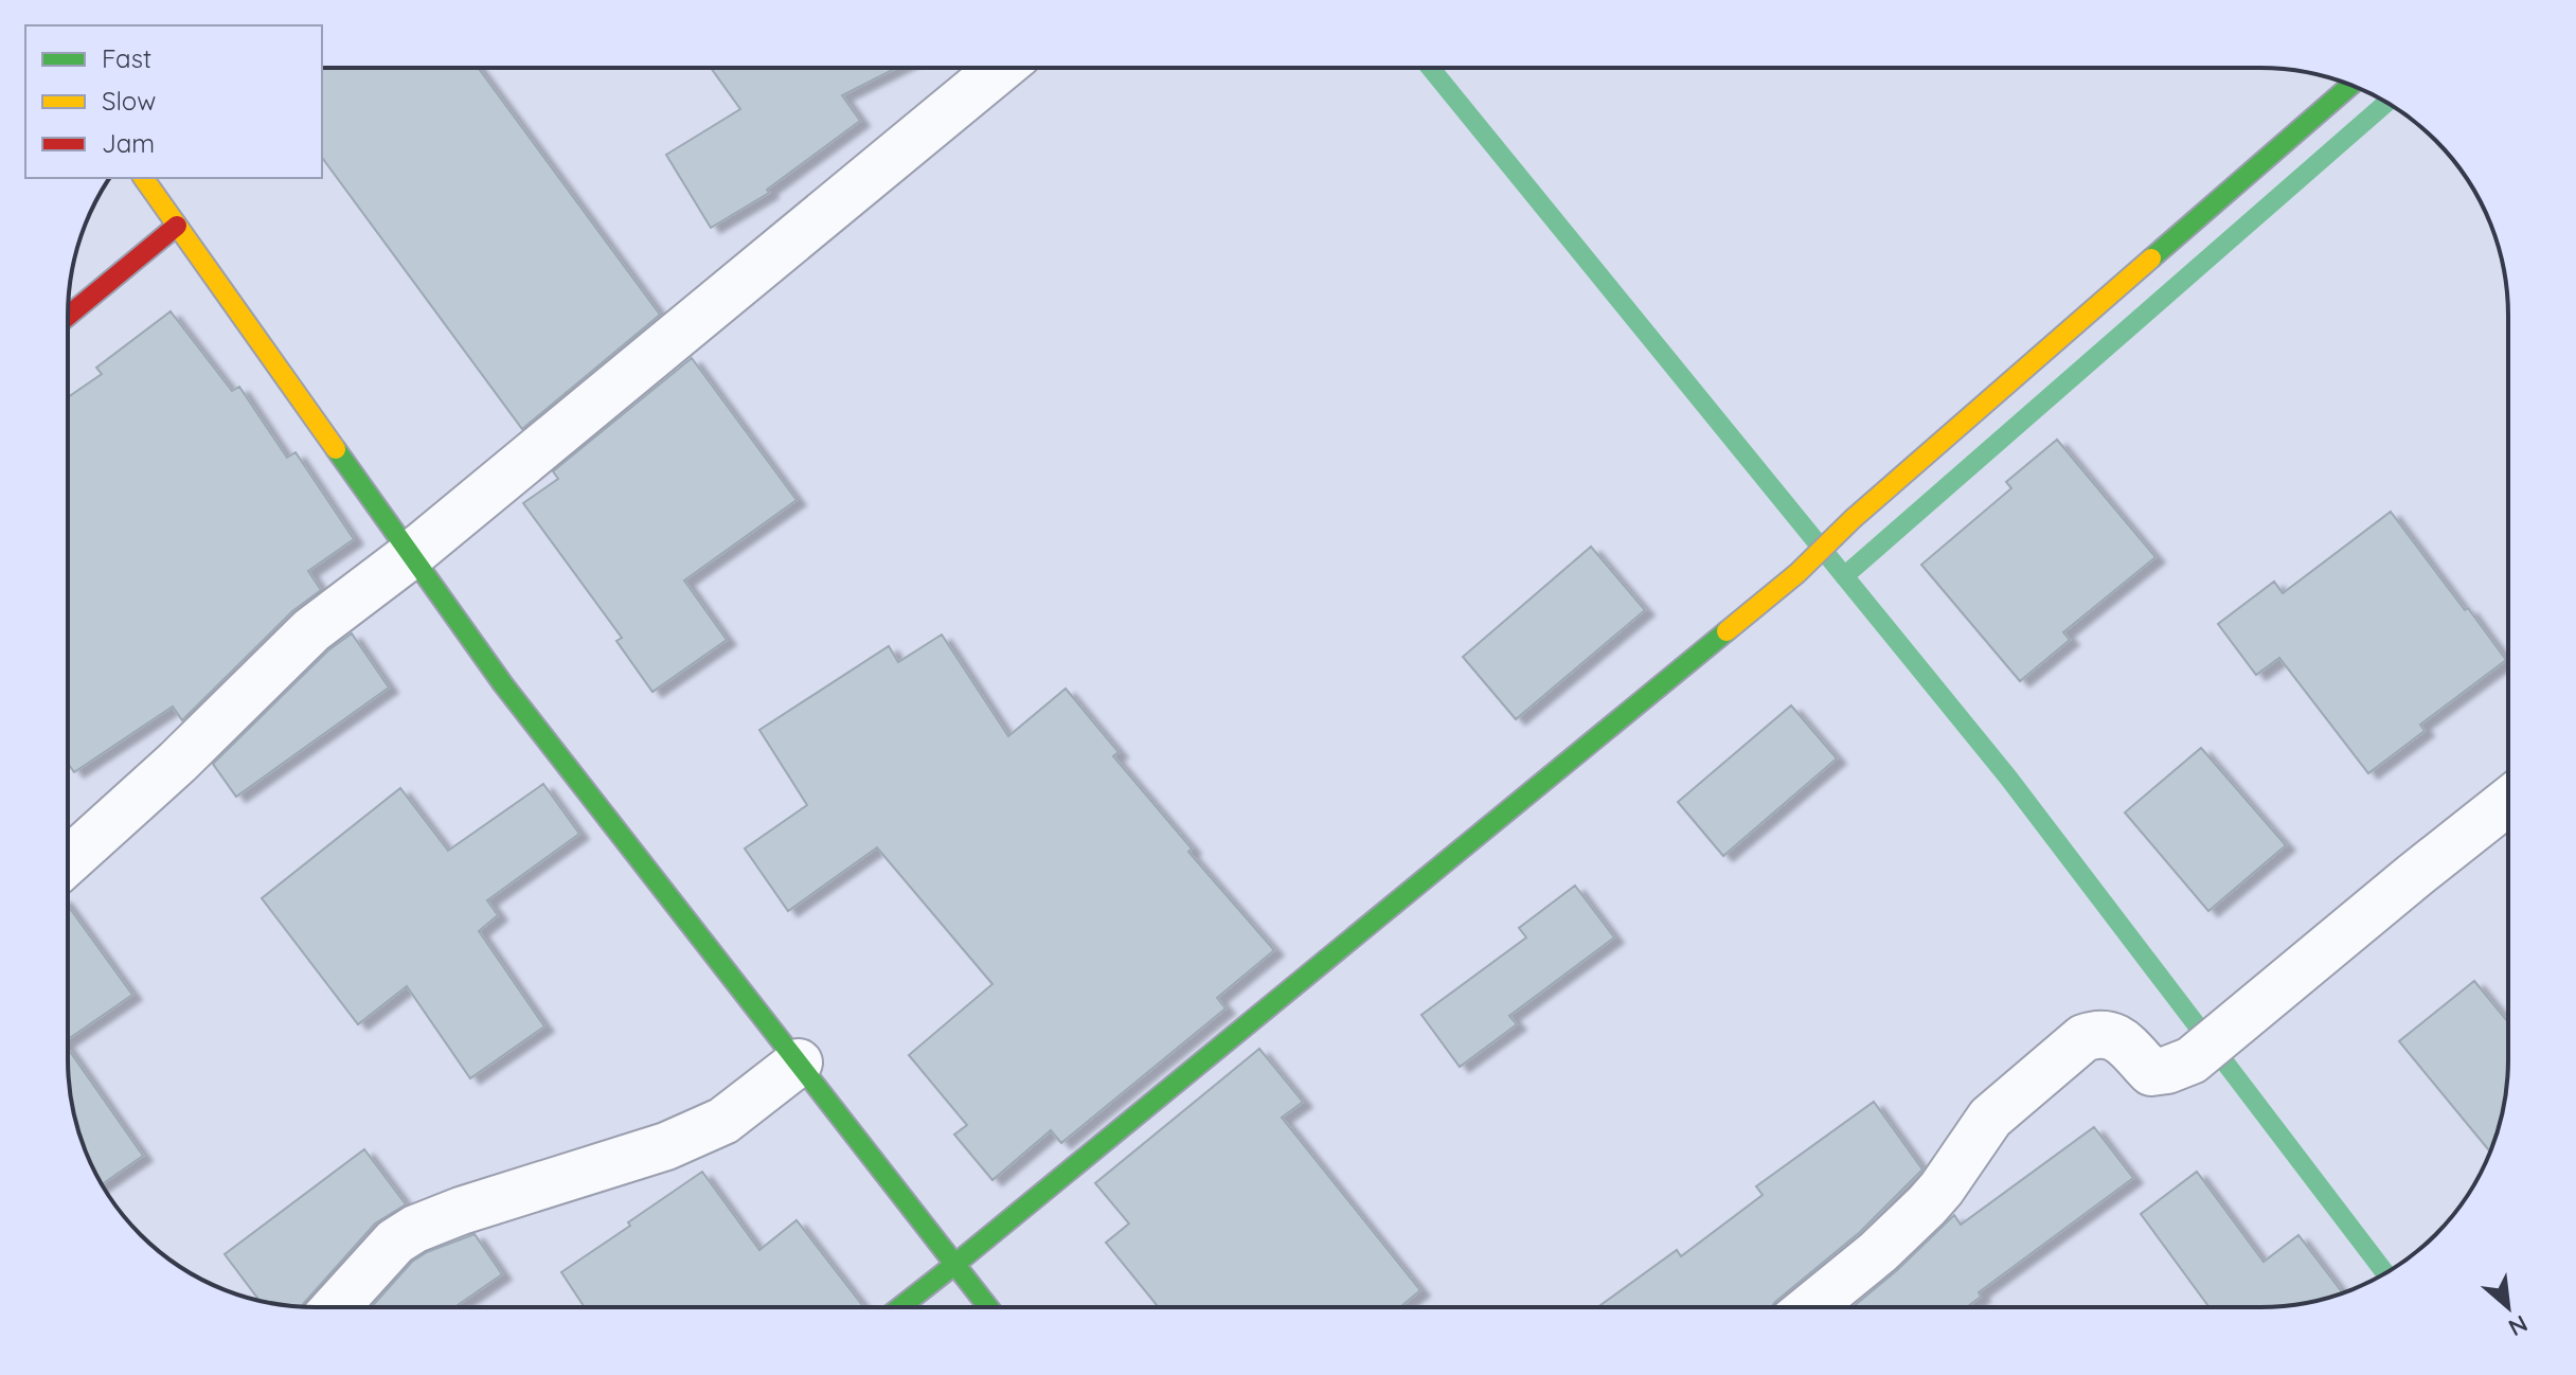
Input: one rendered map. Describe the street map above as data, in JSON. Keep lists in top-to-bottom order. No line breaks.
{"legend":["Fast","Slow","Jam"],"north":"bottom right"}
